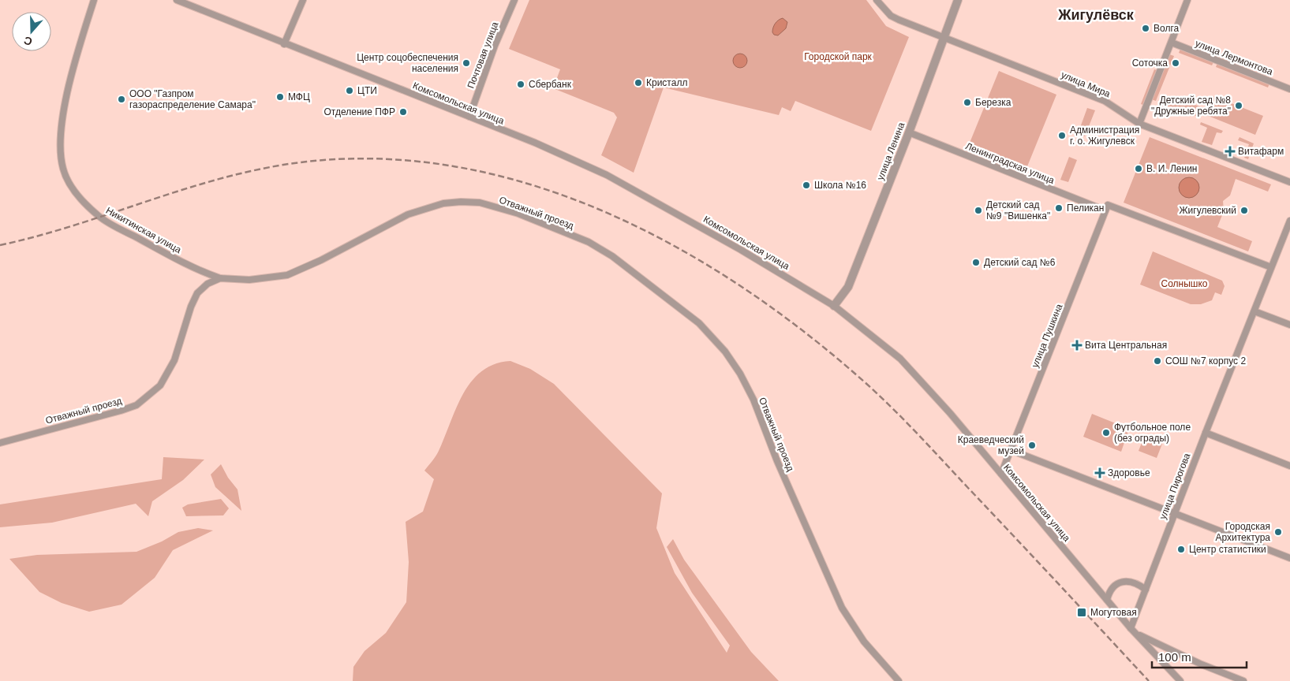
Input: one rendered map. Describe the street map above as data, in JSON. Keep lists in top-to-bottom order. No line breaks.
{"streets":{"street":["Почтовая улица","улица Лермонтова","улица Мира","Комсомольская улица","улица Ленина","Ленинградская улица","Отважный проезд","Никитинская улица","улица Пушкина","улица Пирогова"]},"crossings":[["Почтовая улица","Комсомольская улица"],["улица Мира","улица Ленина"],["Комсомольская улица","улица Ленина"],["Комсомольская улица","улица Пушкина"],["Комсомольская улица","улица Пирогова"],["улица Ленина","Ленинградская улица"],["Ленинградская улица","улица Пушкина"],["Ленинградская улица","улица Пирогова"],["Отважный проезд","Никитинская улица"]],"districts":["Жигулёвск"],"parks":["Городской парк","Солнышко"],"places":{"other":["Волга","Центр соцобеспечения населения","Соточка","Кристалл","Сбербанк","ЦТИ","МФЦ","ООО \"Газпром газораспределение Самара\"","Березка","Детский сад №8 \"Дружные ребята\"","Отделение ПФР","Администрация г. о. Жигулевск","В. И. Ленин","Школа №16","Пеликан","Детский сад №9 \"Вишенка\"","Жигулевский","Детский сад №6","СОШ №7 корпус 2","Футбольное поле (без ограды)","Краеведческий музей","Городская Архитектура","Центр статистики"],"health":["Витафарм","Вита Центральная","Здоровье"],"transit":["Могутовая"]},"scale_bar":"100 m","north":"bottom"}
